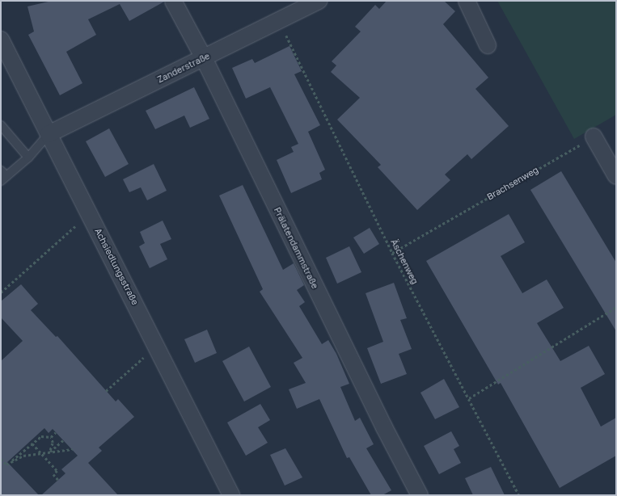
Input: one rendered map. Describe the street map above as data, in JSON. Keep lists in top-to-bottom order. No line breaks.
{"streets":{"street":["Zanderstraße","Prälatendammstraße","Achsiedlungsstraße"],"path":["Brachsenweg","Äschenweg"]},"crossings":[["Zanderstraße","Prälatendammstraße"],["Zanderstraße","Achsiedlungsstraße"],["Brachsenweg","Äschenweg"]]}
